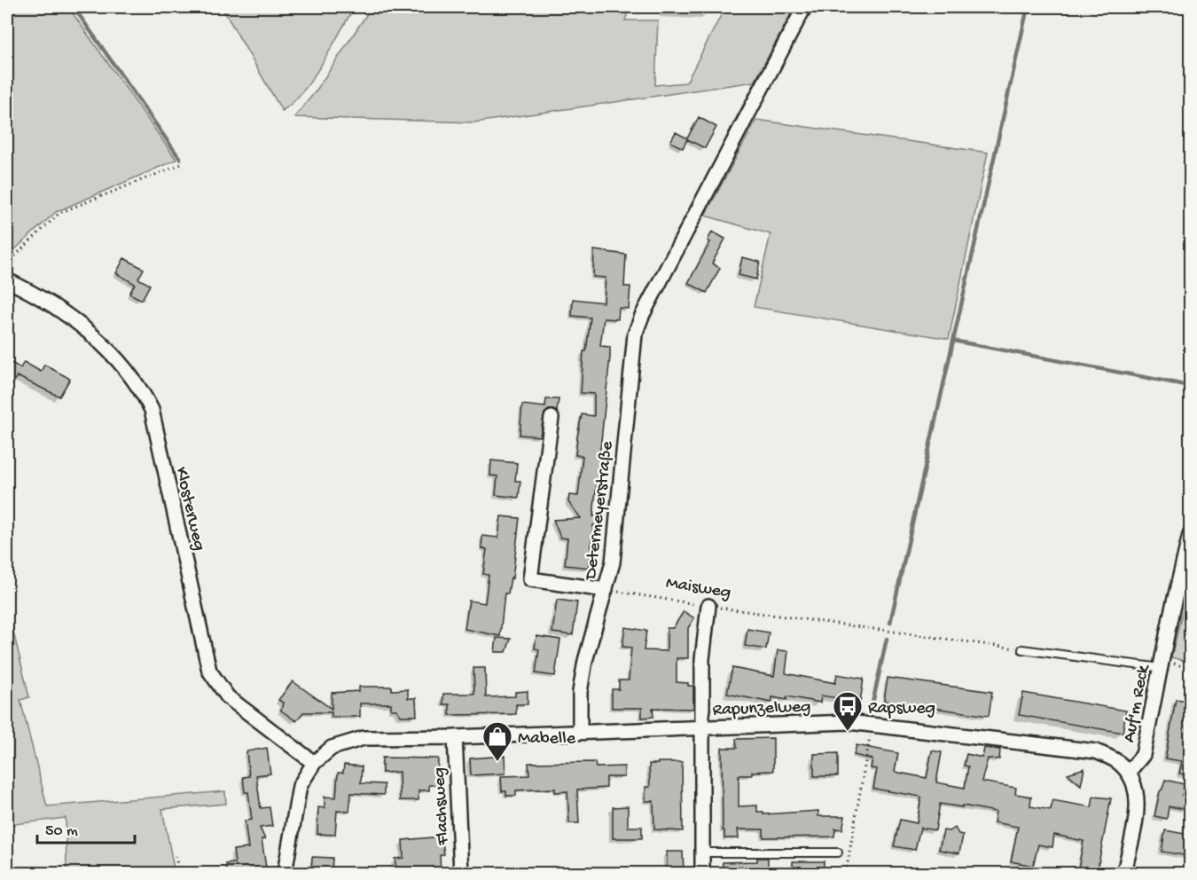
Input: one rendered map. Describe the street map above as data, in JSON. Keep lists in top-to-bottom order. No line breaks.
{"streets":{"street":["Klosterweg","Determeyerstraße","Auf'm Reck","Rapunzelweg","Flachsweg"],"path":["Maisweg"]},"crossings":[["Determeyerstraße","Maisweg"],["Determeyerstraße","Rapunzelweg"],["Auf'm Reck","Rapunzelweg"]],"places":{"bus stop":["Rapsweg"],"shop":["Mabelle"]},"scale_bar":"50 m"}
